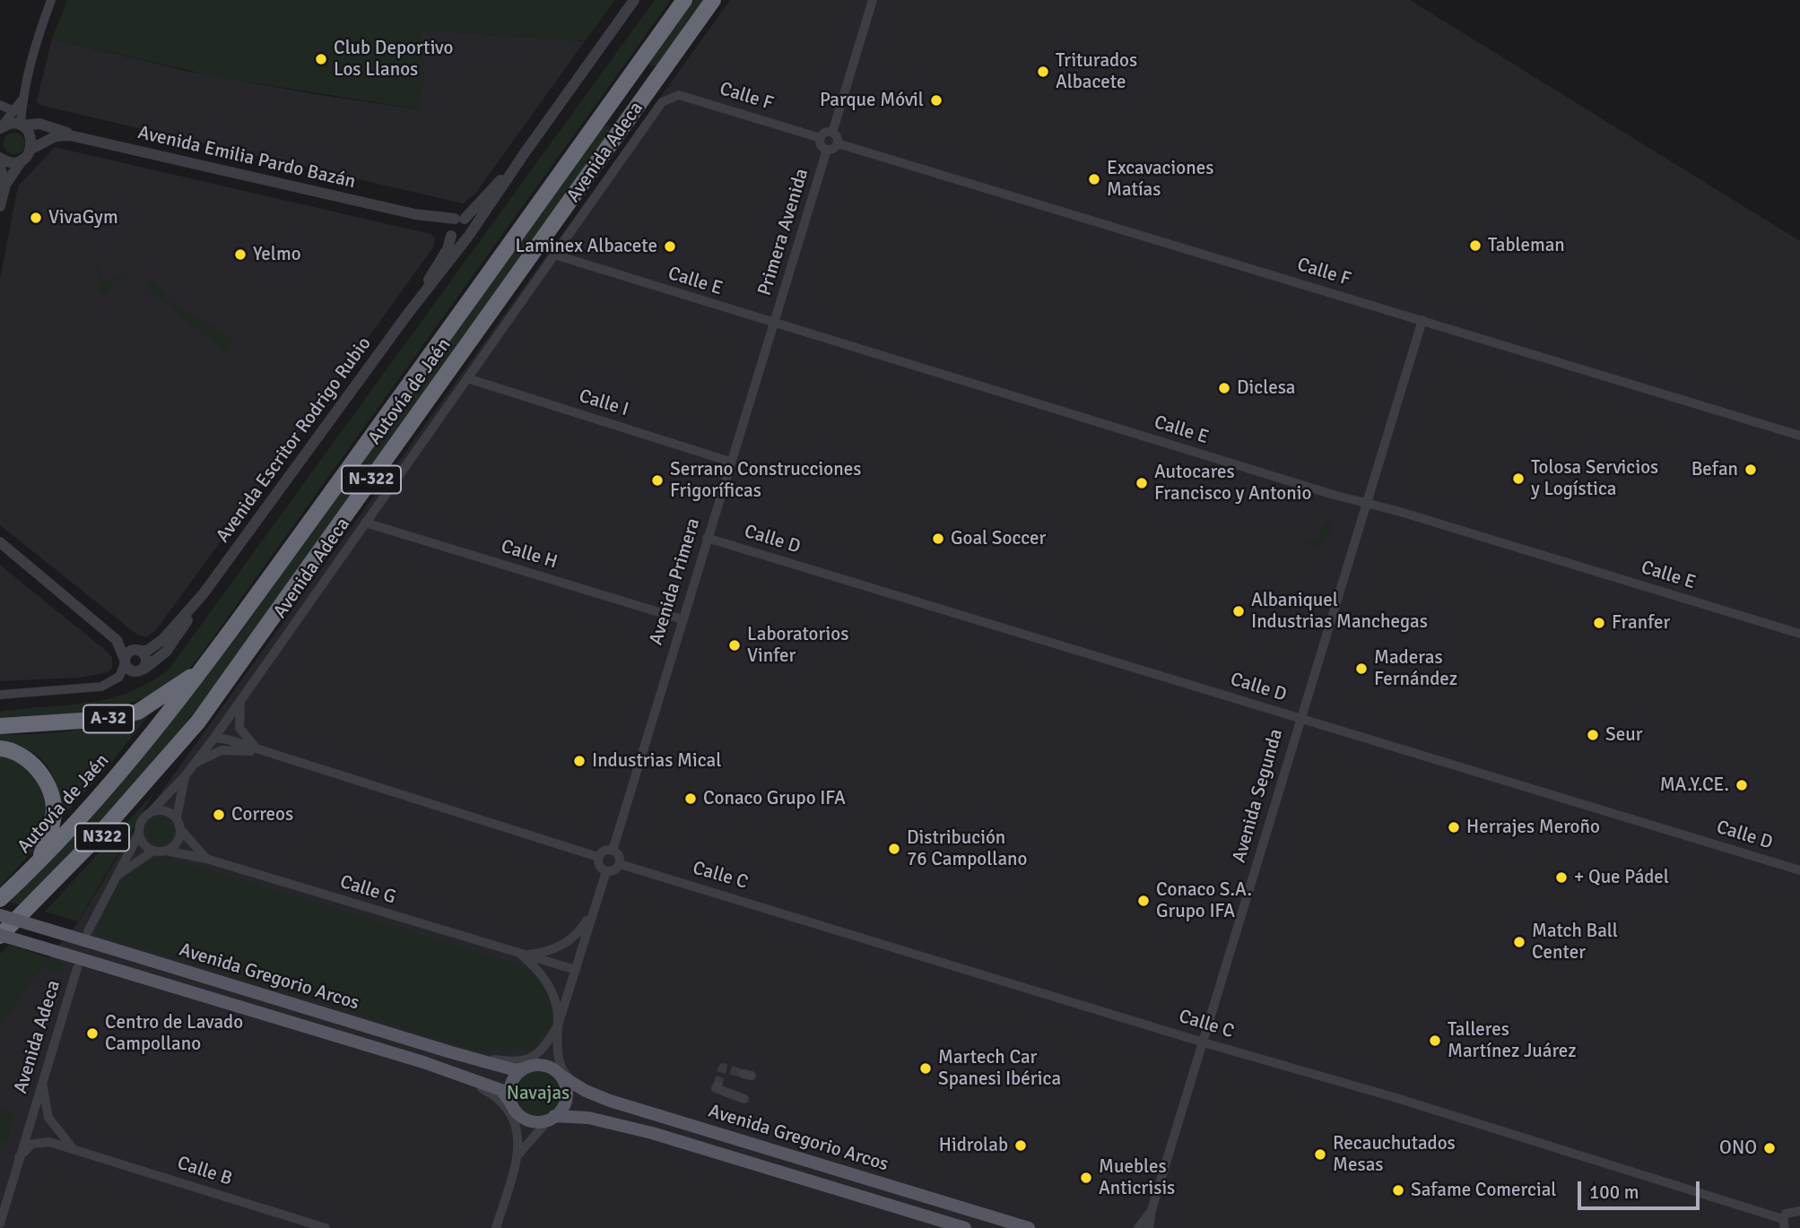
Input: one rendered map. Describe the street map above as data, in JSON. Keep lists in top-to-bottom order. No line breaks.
{"streets":{"highway":["Autovía de Jaén","N-322","A-32","N322"],"main road":["Avenida Gregorio Arcos"],"street":["Calle F","Avenida Adeca","Avenida Emilia Pardo Bazán","Primera Avenida","Calle E","Calle I","Avenida Escritor Rodrigo Rubio","Calle D","Calle H","Avenida Primera","Avenida Segunda","Calle C","Calle G","Calle B"]},"crossings":[["Calle F","Avenida Adeca"],["Calle F","Primera Avenida"],["Calle F","Avenida Segunda"],["Avenida Adeca","Calle E"],["Avenida Adeca","Calle I"],["Avenida Adeca","Calle H"],["Avenida Adeca","Calle G"],["Avenida Adeca","Calle B"],["Avenida Emilia Pardo Bazán","Avenida Escritor Rodrigo Rubio"],["Primera Avenida","Calle E"],["Primera Avenida","Avenida Primera"],["Calle E","Avenida Primera"],["Calle E","Avenida Segunda"],["Autovía de Jaén","A-32"],["Autovía de Jaén","N322"],["Autovía de Jaén","Avenida Gregorio Arcos"],["Calle I","Avenida Primera"],["Calle D","Avenida Primera"],["Calle D","Avenida Segunda"],["Calle H","Avenida Primera"],["Avenida Primera","Calle C"],["Avenida Segunda","Calle C"]],"parks":["Navajas"],"places":["Club Deportivo Los Llanos","Triturados Albacete","Parque Móvil","Excavaciones Matías","VivaGym","Tableman","Laminex Albacete","Yelmo","Diclesa","Befan","Tolosa Servicios y Logística","Serrano Construcciones Frigoríficas","Autocares Francisco y Antonio","Goal Soccer","Albaniquel Industrias Manchegas","Franfer","Laboratorios Vinfer","Maderas Fernández","Seur","Industrias Mical","MA.Y.CE.","Conaco Grupo IFA","Correos","Herrajes Meroño","Distribución 76 Campollano","+ Que Pádel","Conaco S.A. Grupo IFA","Match Ball Center","Centro de Lavado Campollano","Talleres Martínez Juárez","Martech Car Spanesi Ibérica","Hidrolab","ONO","Recauchutados Mesas","Muebles Anticrisis","Safame Comercial"],"scale_bar":"100 m"}
